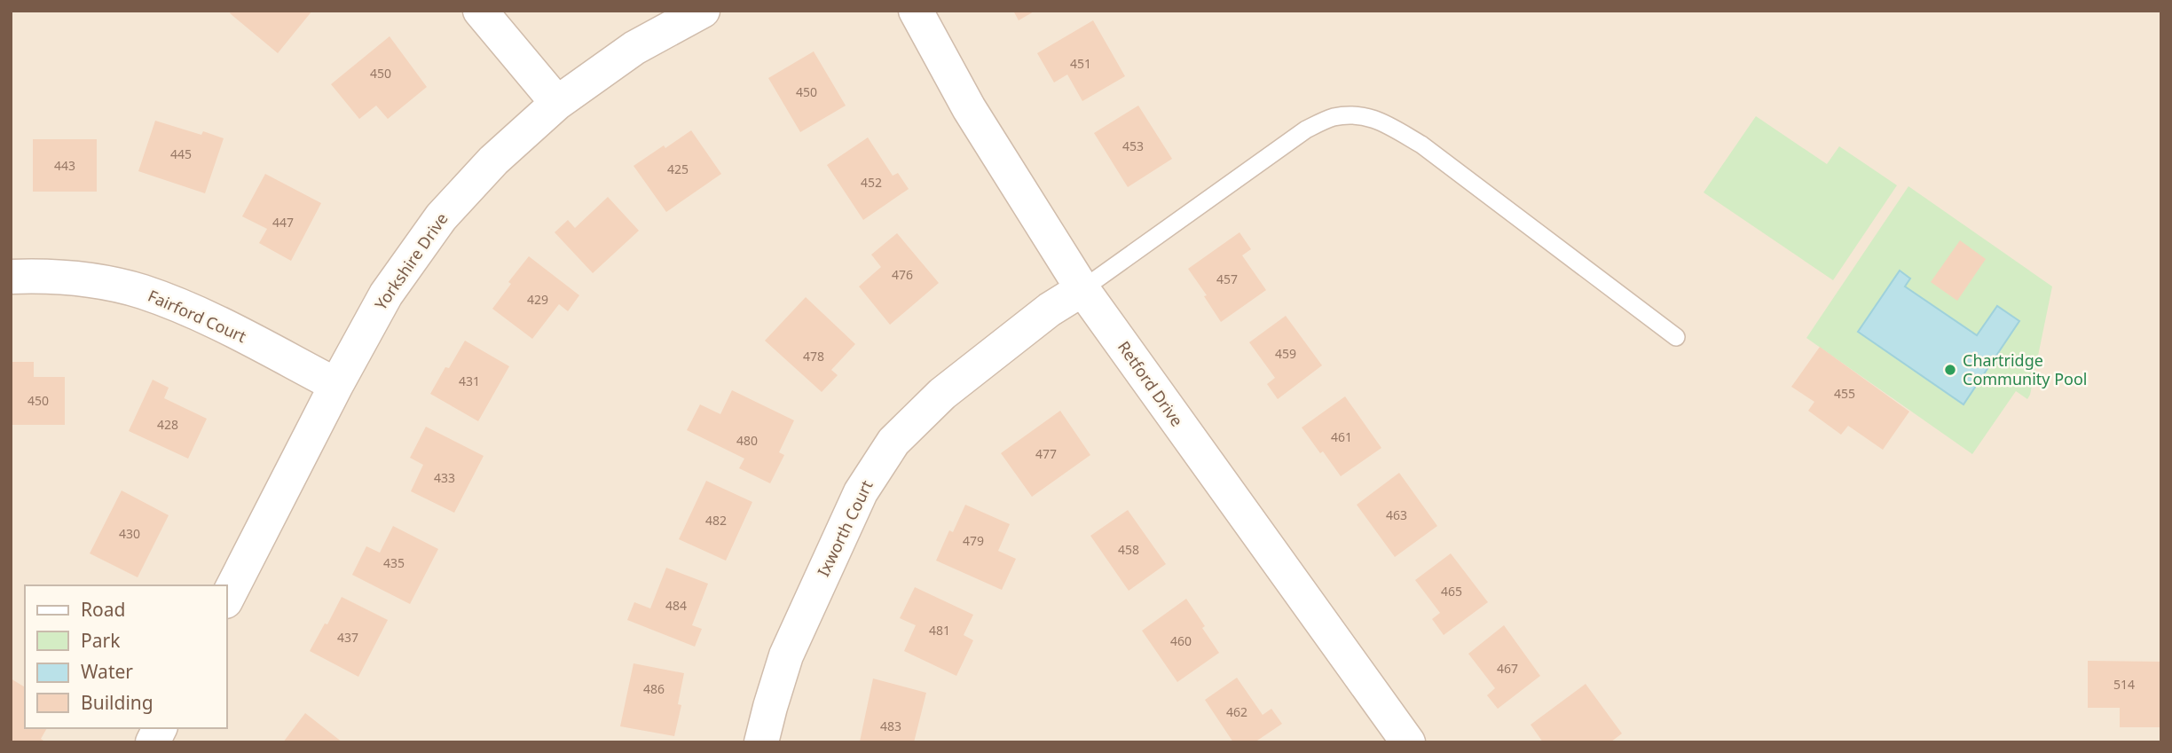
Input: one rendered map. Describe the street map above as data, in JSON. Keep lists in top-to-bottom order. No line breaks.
{"streets":{"street":["Yorkshire Drive","Fairford Court","Retford Drive","Ixworth Court"]},"crossings":[["Yorkshire Drive","Fairford Court"],["Retford Drive","Ixworth Court"]],"places":["Chartridge Community Pool"],"house_numbers":["451","450","450","453","445","443","425","452","447","476","457","429","459","478","431","455","450","428","461","480","477","433","463","482","430","479","458","435","465","484","481","437","460","467","514","486","462","483"],"legend":["Road","Park","Water","Building"]}
